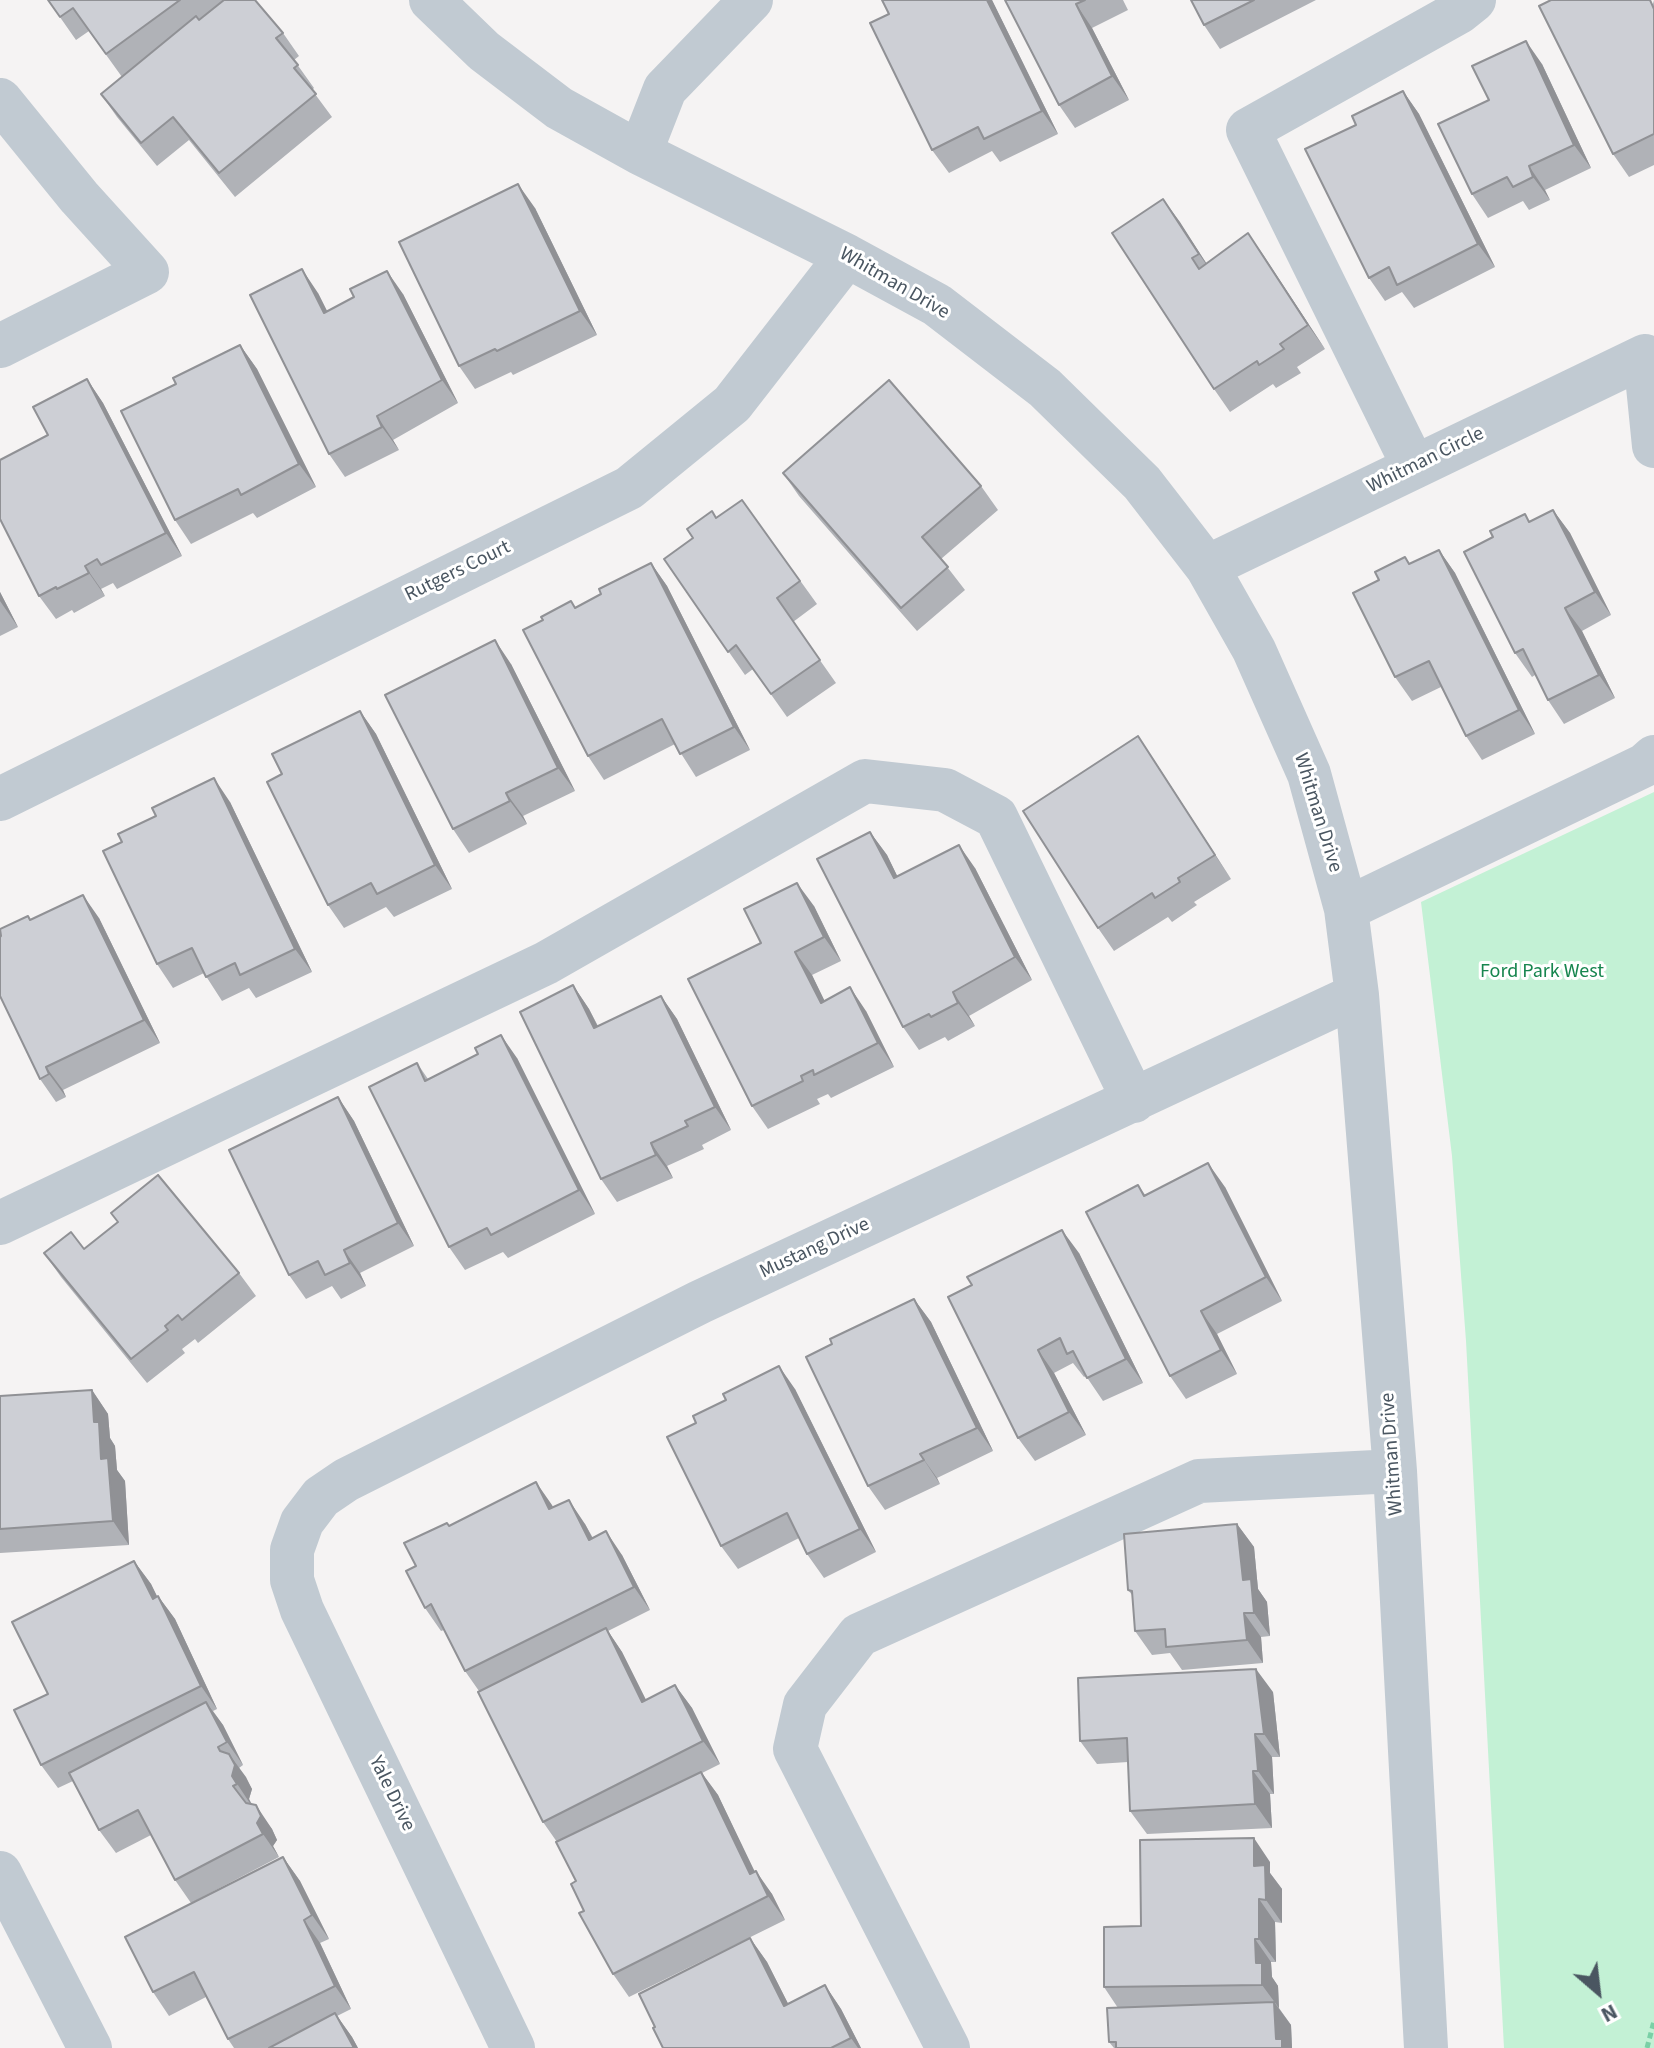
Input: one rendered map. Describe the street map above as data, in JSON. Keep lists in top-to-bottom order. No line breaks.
{"streets":{"street":["Whitman Drive","Whitman Circle","Rutgers Court","Mustang Drive","Yale Drive"]},"crossings":[["Whitman Drive","Whitman Circle"],["Whitman Drive","Rutgers Court"],["Whitman Drive","Mustang Drive"],["Mustang Drive","Yale Drive"]],"parks":["Ford Park West"],"north":"bottom right"}
